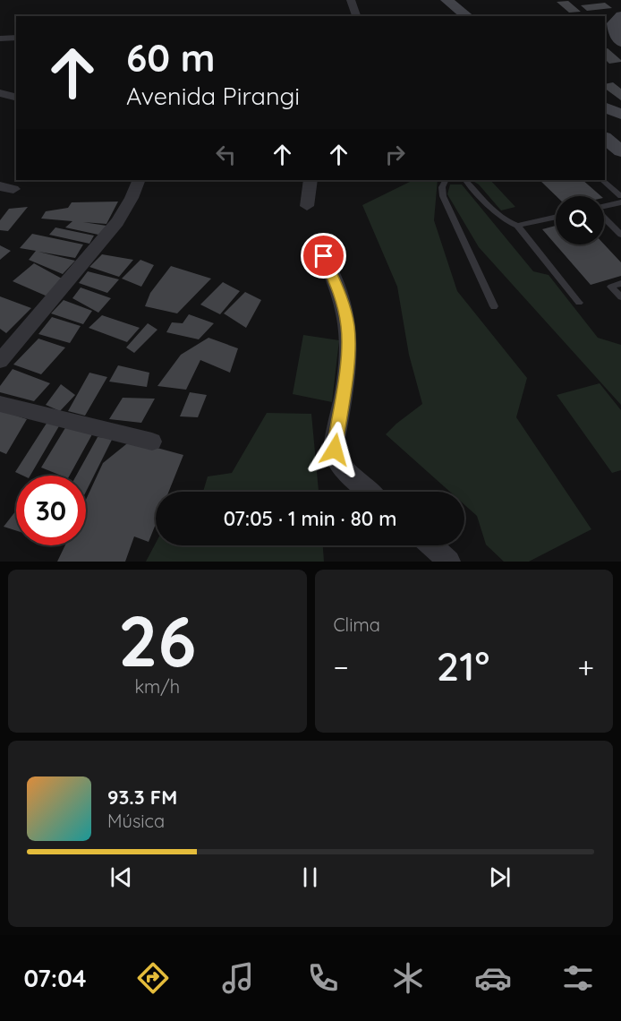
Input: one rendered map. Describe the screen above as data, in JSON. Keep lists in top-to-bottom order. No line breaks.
{"page":{"turn":["60 m","Avenida Pirangi"],"limit":"30","trip":"07:05 · 1 min · 80 m","tile":[["26","km/h"],"Clima"],"heat":["−","21°","+"],"song":["93.3 FM","Música"],"tabs":"07:04"}}
